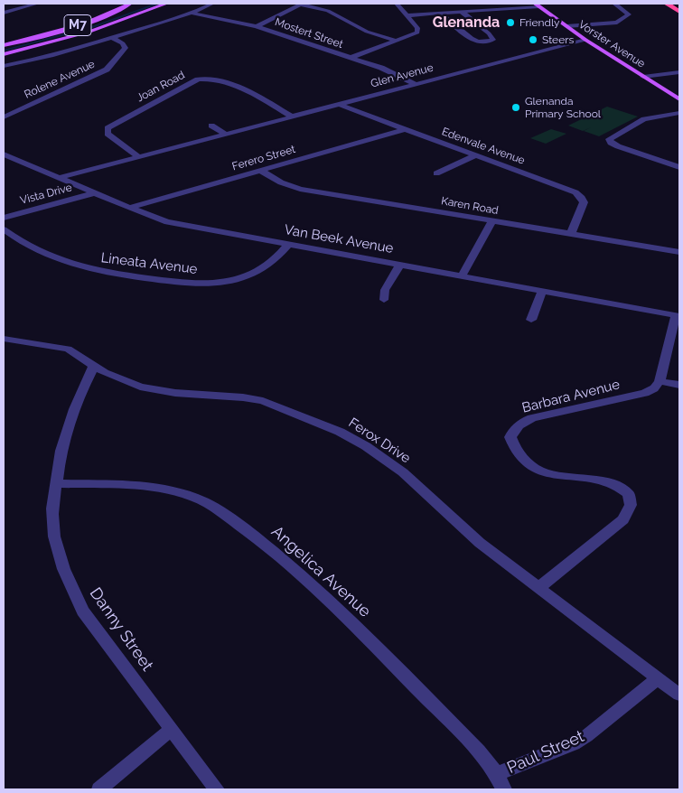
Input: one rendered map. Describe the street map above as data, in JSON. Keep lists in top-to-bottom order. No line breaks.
{"streets":{"main road":["M7","Vorster Avenue"],"street":["Mostert Street","Glen Avenue","Rolene Avenue","Joan Road","Edenvale Avenue","Ferero Street","Vista Drive","Karen Road","Van Beek Avenue","Lineata Avenue","Barbara Avenue","Ferox Drive","Angelica Avenue","Danny Street","Paul Street"]},"crossings":[["Mostert Street","Glen Avenue"],["Vorster Avenue","Glen Avenue"],["Glen Avenue","Joan Road"],["Glen Avenue","Edenvale Avenue"],["Glen Avenue","Van Beek Avenue"],["Edenvale Avenue","Ferero Street"],["Edenvale Avenue","Karen Road"],["Ferero Street","Karen Road"],["Ferero Street","Van Beek Avenue"],["Vista Drive","Van Beek Avenue"],["Van Beek Avenue","Lineata Avenue"],["Barbara Avenue","Ferox Drive"],["Ferox Drive","Danny Street"],["Ferox Drive","Paul Street"],["Angelica Avenue","Danny Street"],["Angelica Avenue","Paul Street"]],"districts":["Glenanda"],"places":["Friendly","Steers","Glenanda Primary School"]}
